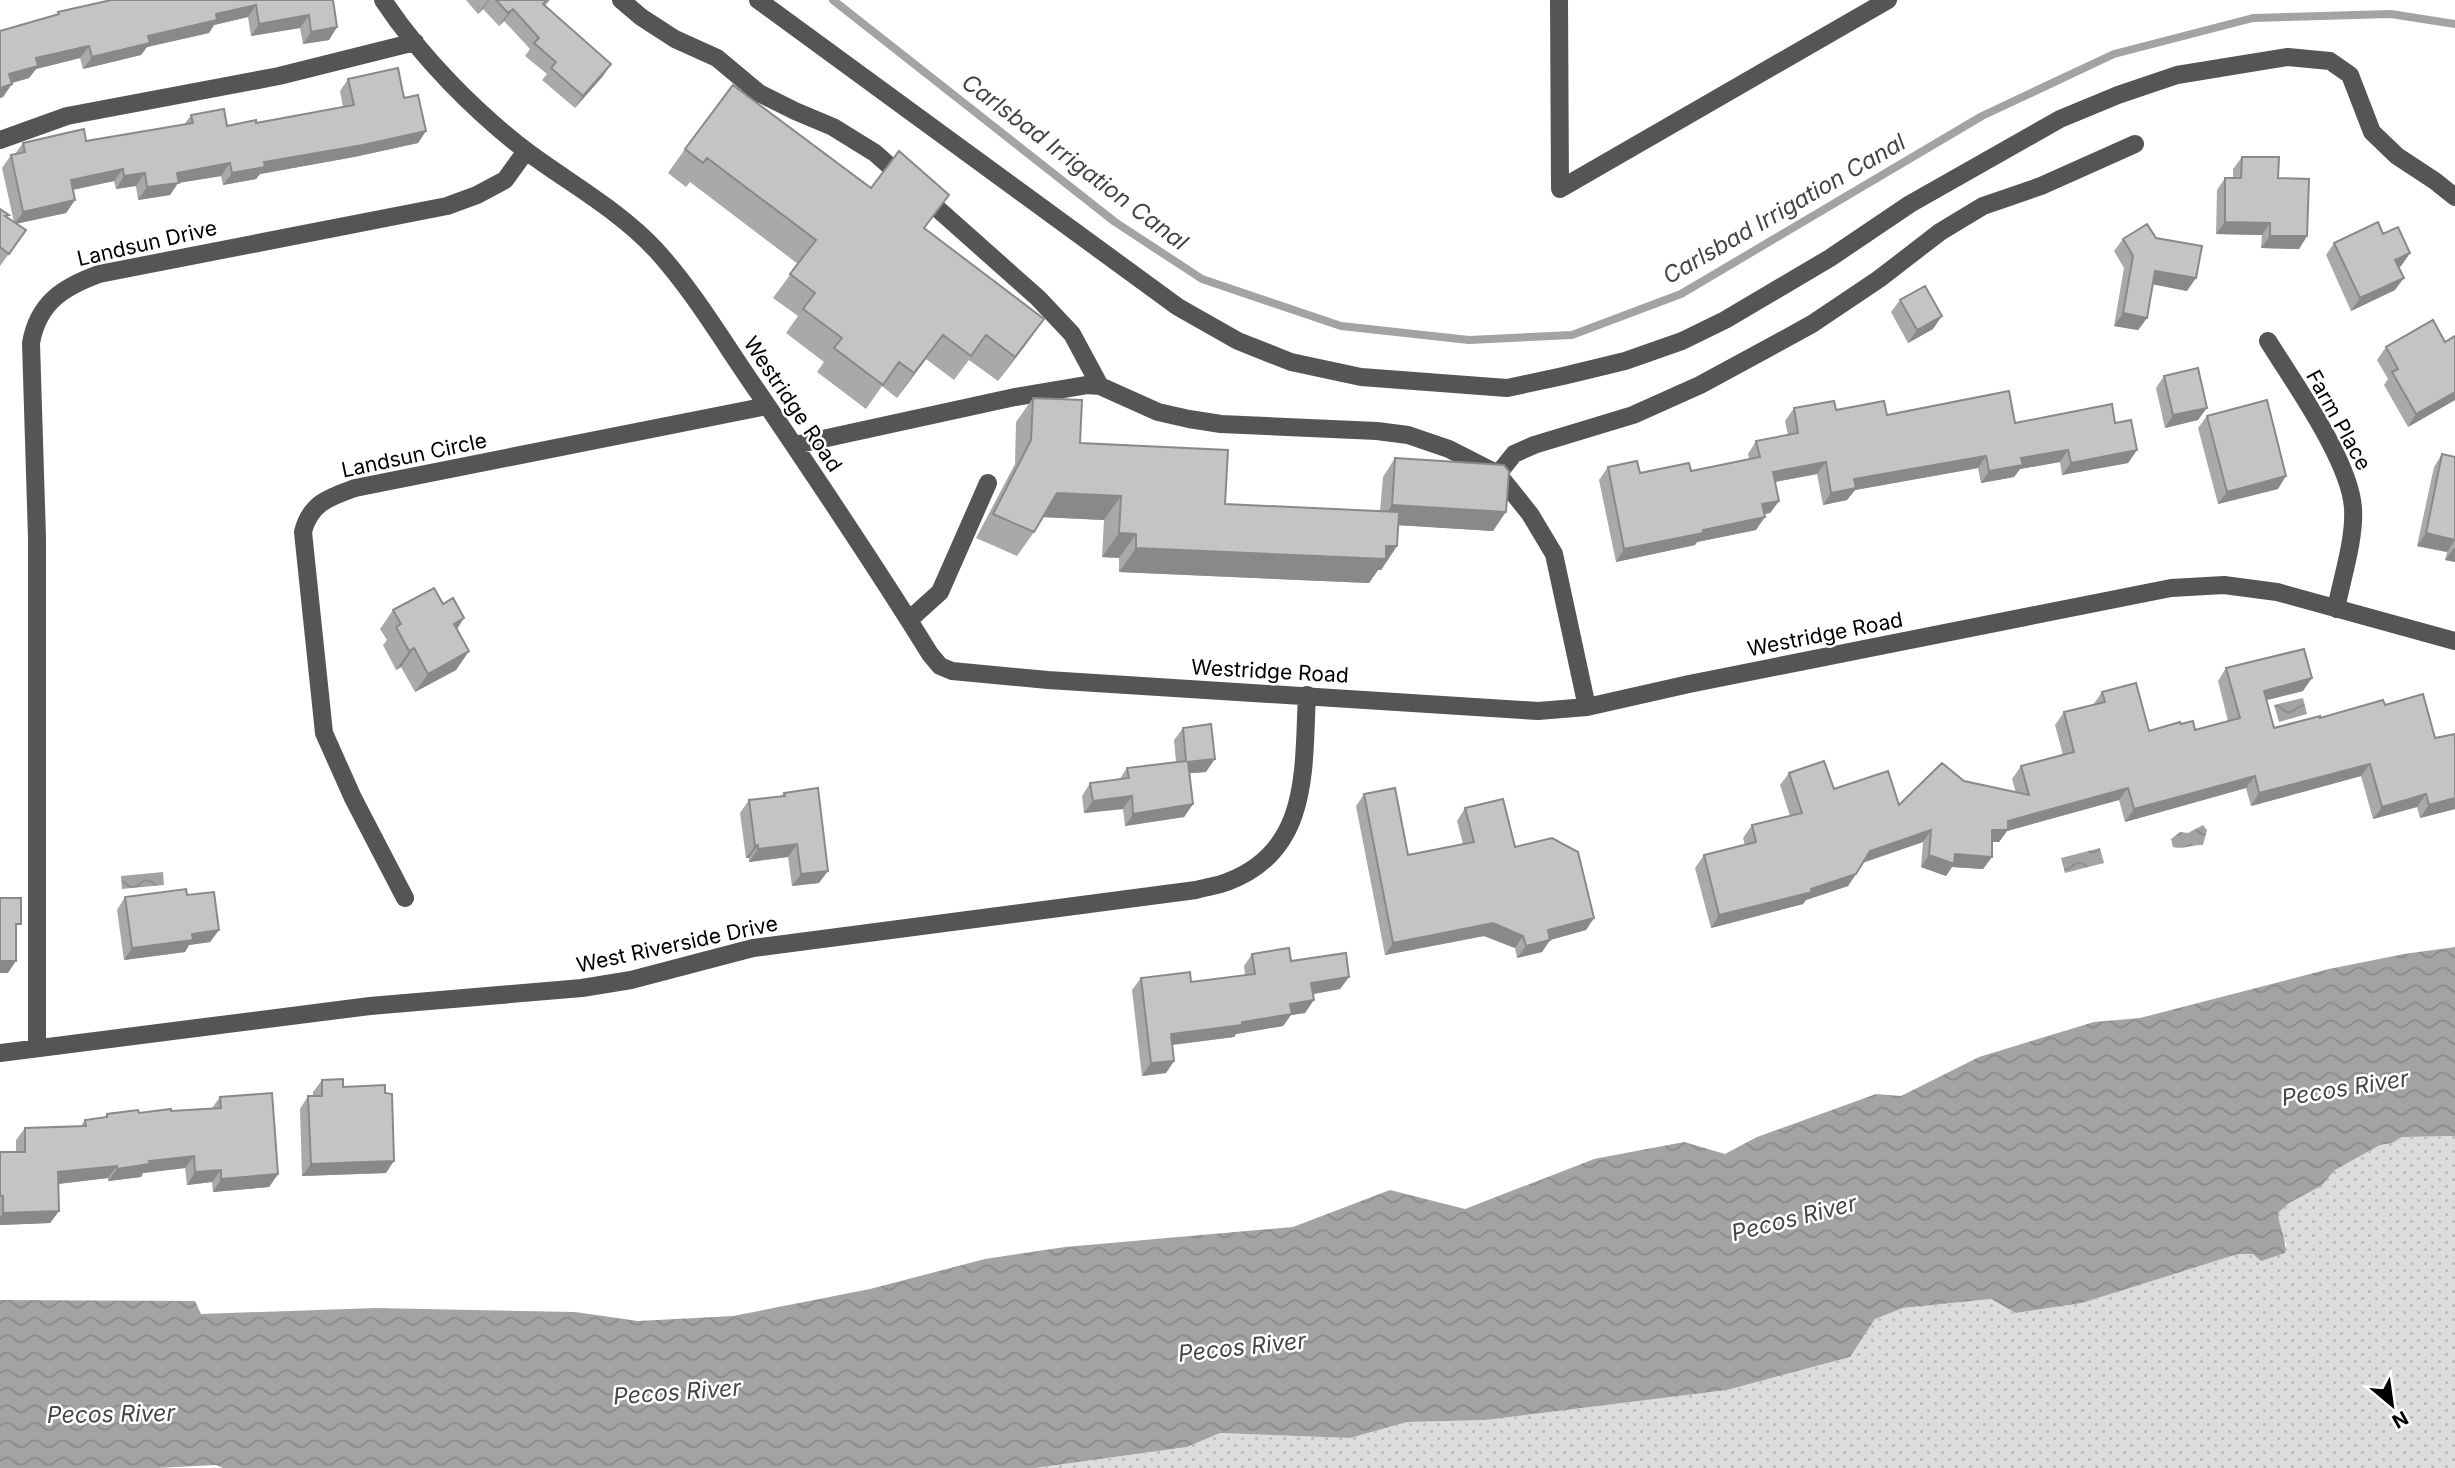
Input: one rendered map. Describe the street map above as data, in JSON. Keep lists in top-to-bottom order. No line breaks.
{"streets":{"street":["Landsun Drive","Westridge Road","Farm Place","Landsun Circle","West Riverside Drive"]},"crossings":[["Landsun Drive","Westridge Road"],["Landsun Drive","West Riverside Drive"],["Westridge Road","Farm Place"],["Westridge Road","Landsun Circle"],["Westridge Road","West Riverside Drive"]],"water":["Carlsbad Irrigation Canal","Pecos River"],"north":"bottom right"}
